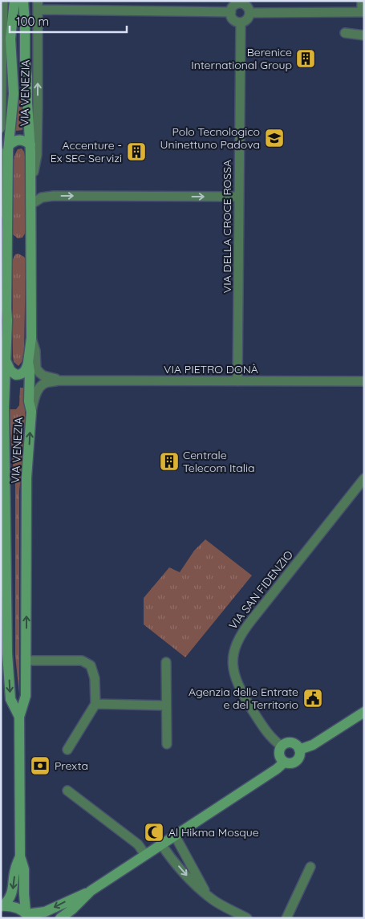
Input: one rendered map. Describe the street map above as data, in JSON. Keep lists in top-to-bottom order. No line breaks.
{"streets":{"main road":["VIA VENEZIA"],"street":["VIA DELLA CROCE ROSSA","VIA PIETRO DONÀ","VIA SAN FIDENZIO"]},"crossings":[["VIA VENEZIA","VIA PIETRO DONÀ"],["VIA DELLA CROCE ROSSA","VIA PIETRO DONÀ"]],"places":{"building":["Berenice International Group","Accenture - Ex SEC Servizi","Centrale Telecom Italia"],"school or university":["Polo Tecnologico Uninettuno Padova"],"public building":["Agenzia delle Entrate e del Territorio"],"bank":["Prexta"],"mosque":["Al Hikma Mosque"]},"scale_bar":"100 m"}
